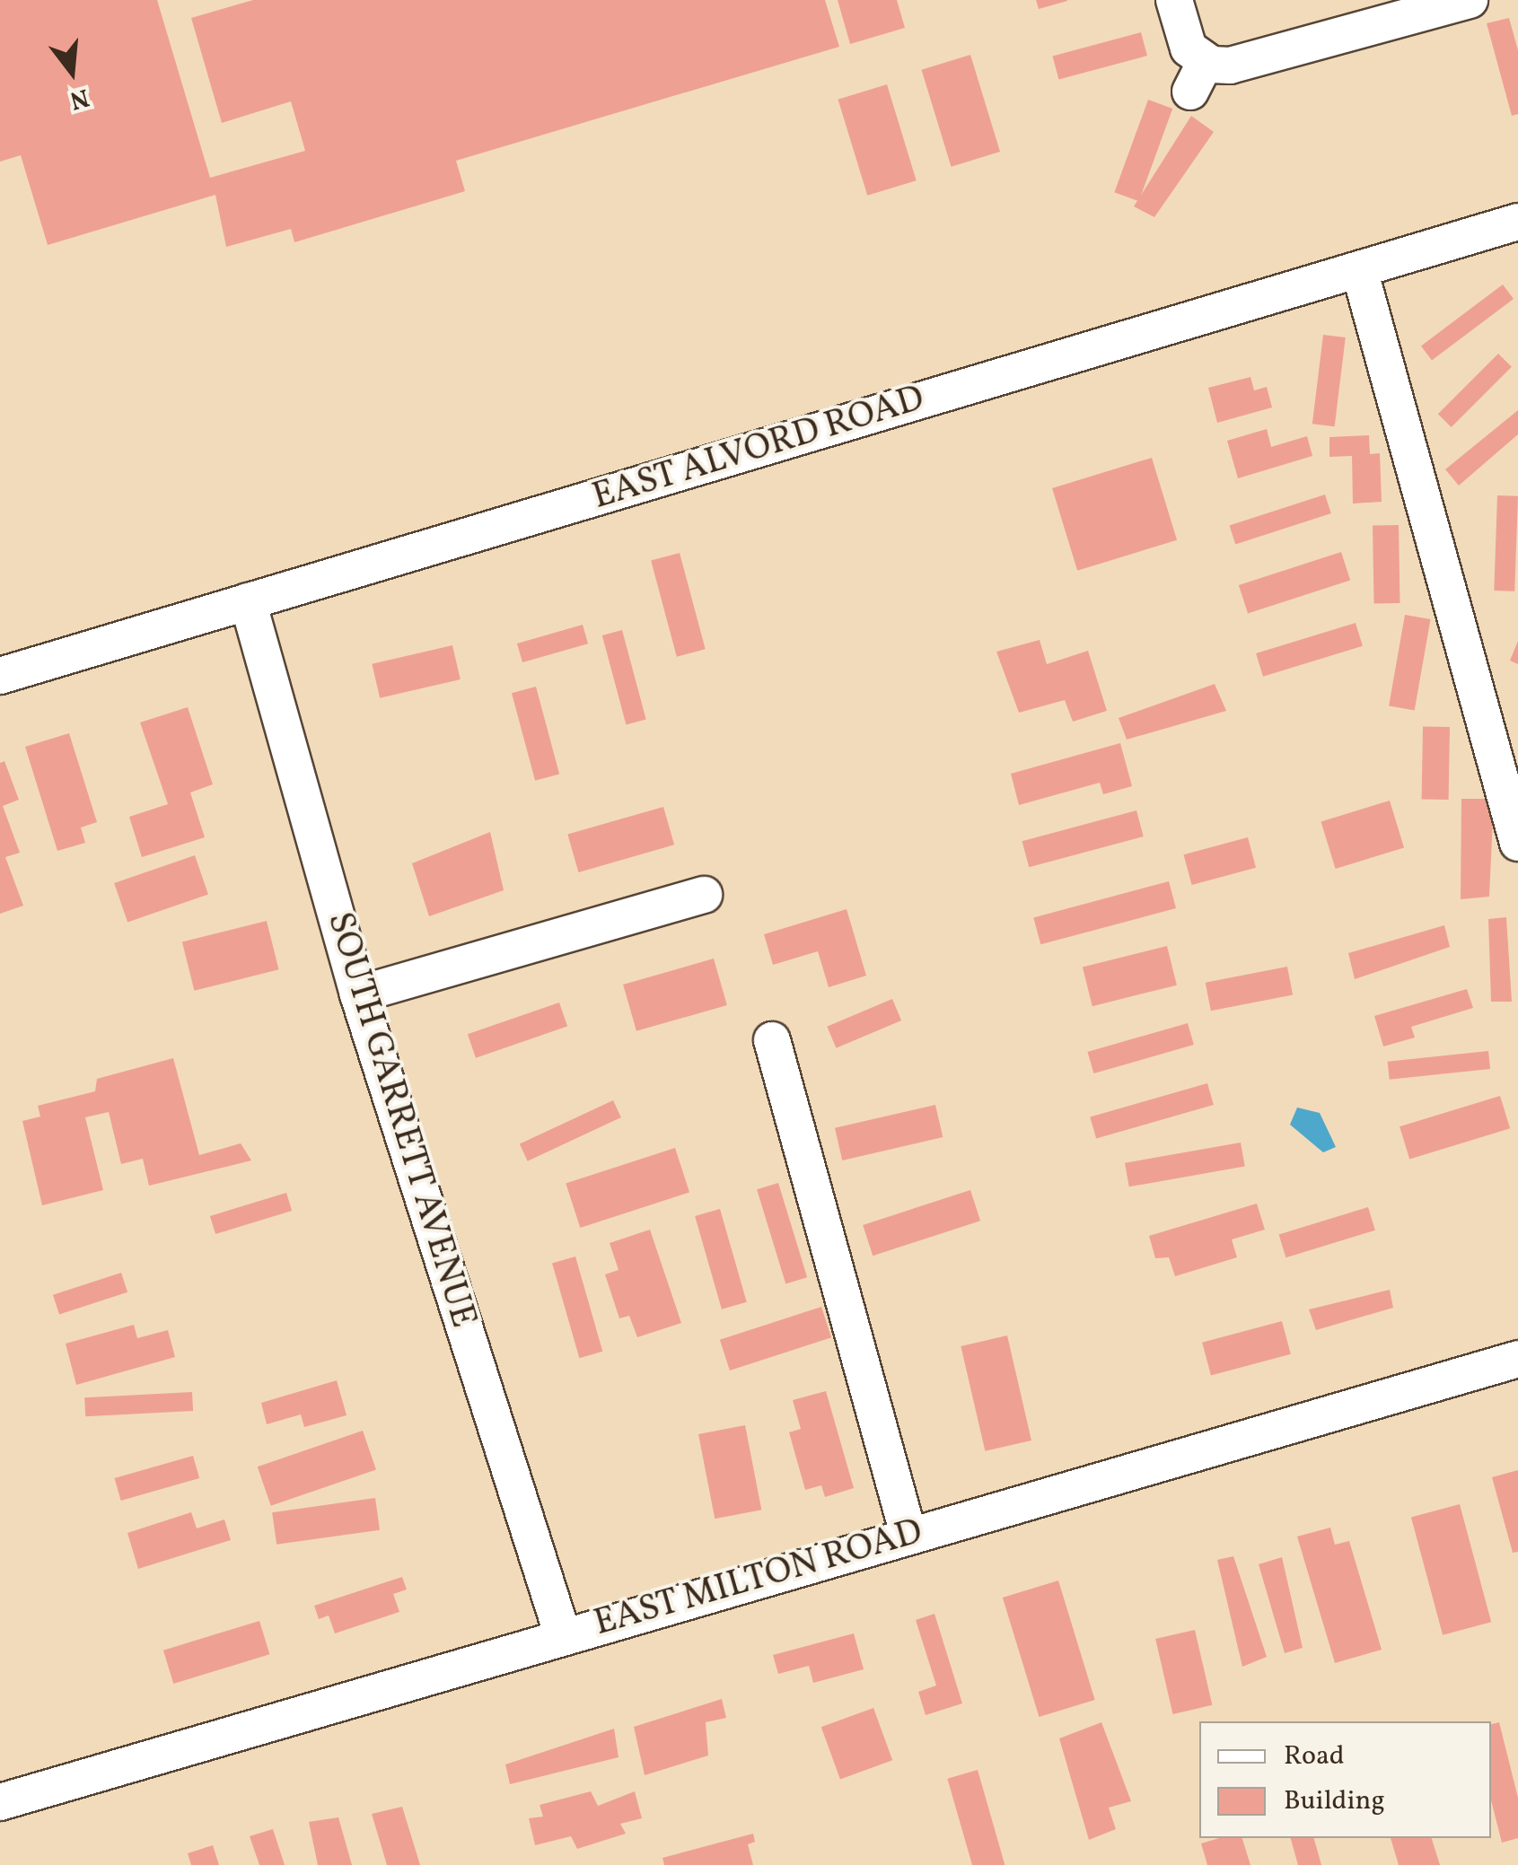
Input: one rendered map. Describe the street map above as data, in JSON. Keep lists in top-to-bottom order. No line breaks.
{"streets":{"street":["EAST ALVORD ROAD","SOUTH GARRETT AVENUE","EAST MILTON ROAD"]},"crossings":[["EAST ALVORD ROAD","SOUTH GARRETT AVENUE"],["SOUTH GARRETT AVENUE","EAST MILTON ROAD"]],"legend":["Road","Building"],"north":"bottom"}
